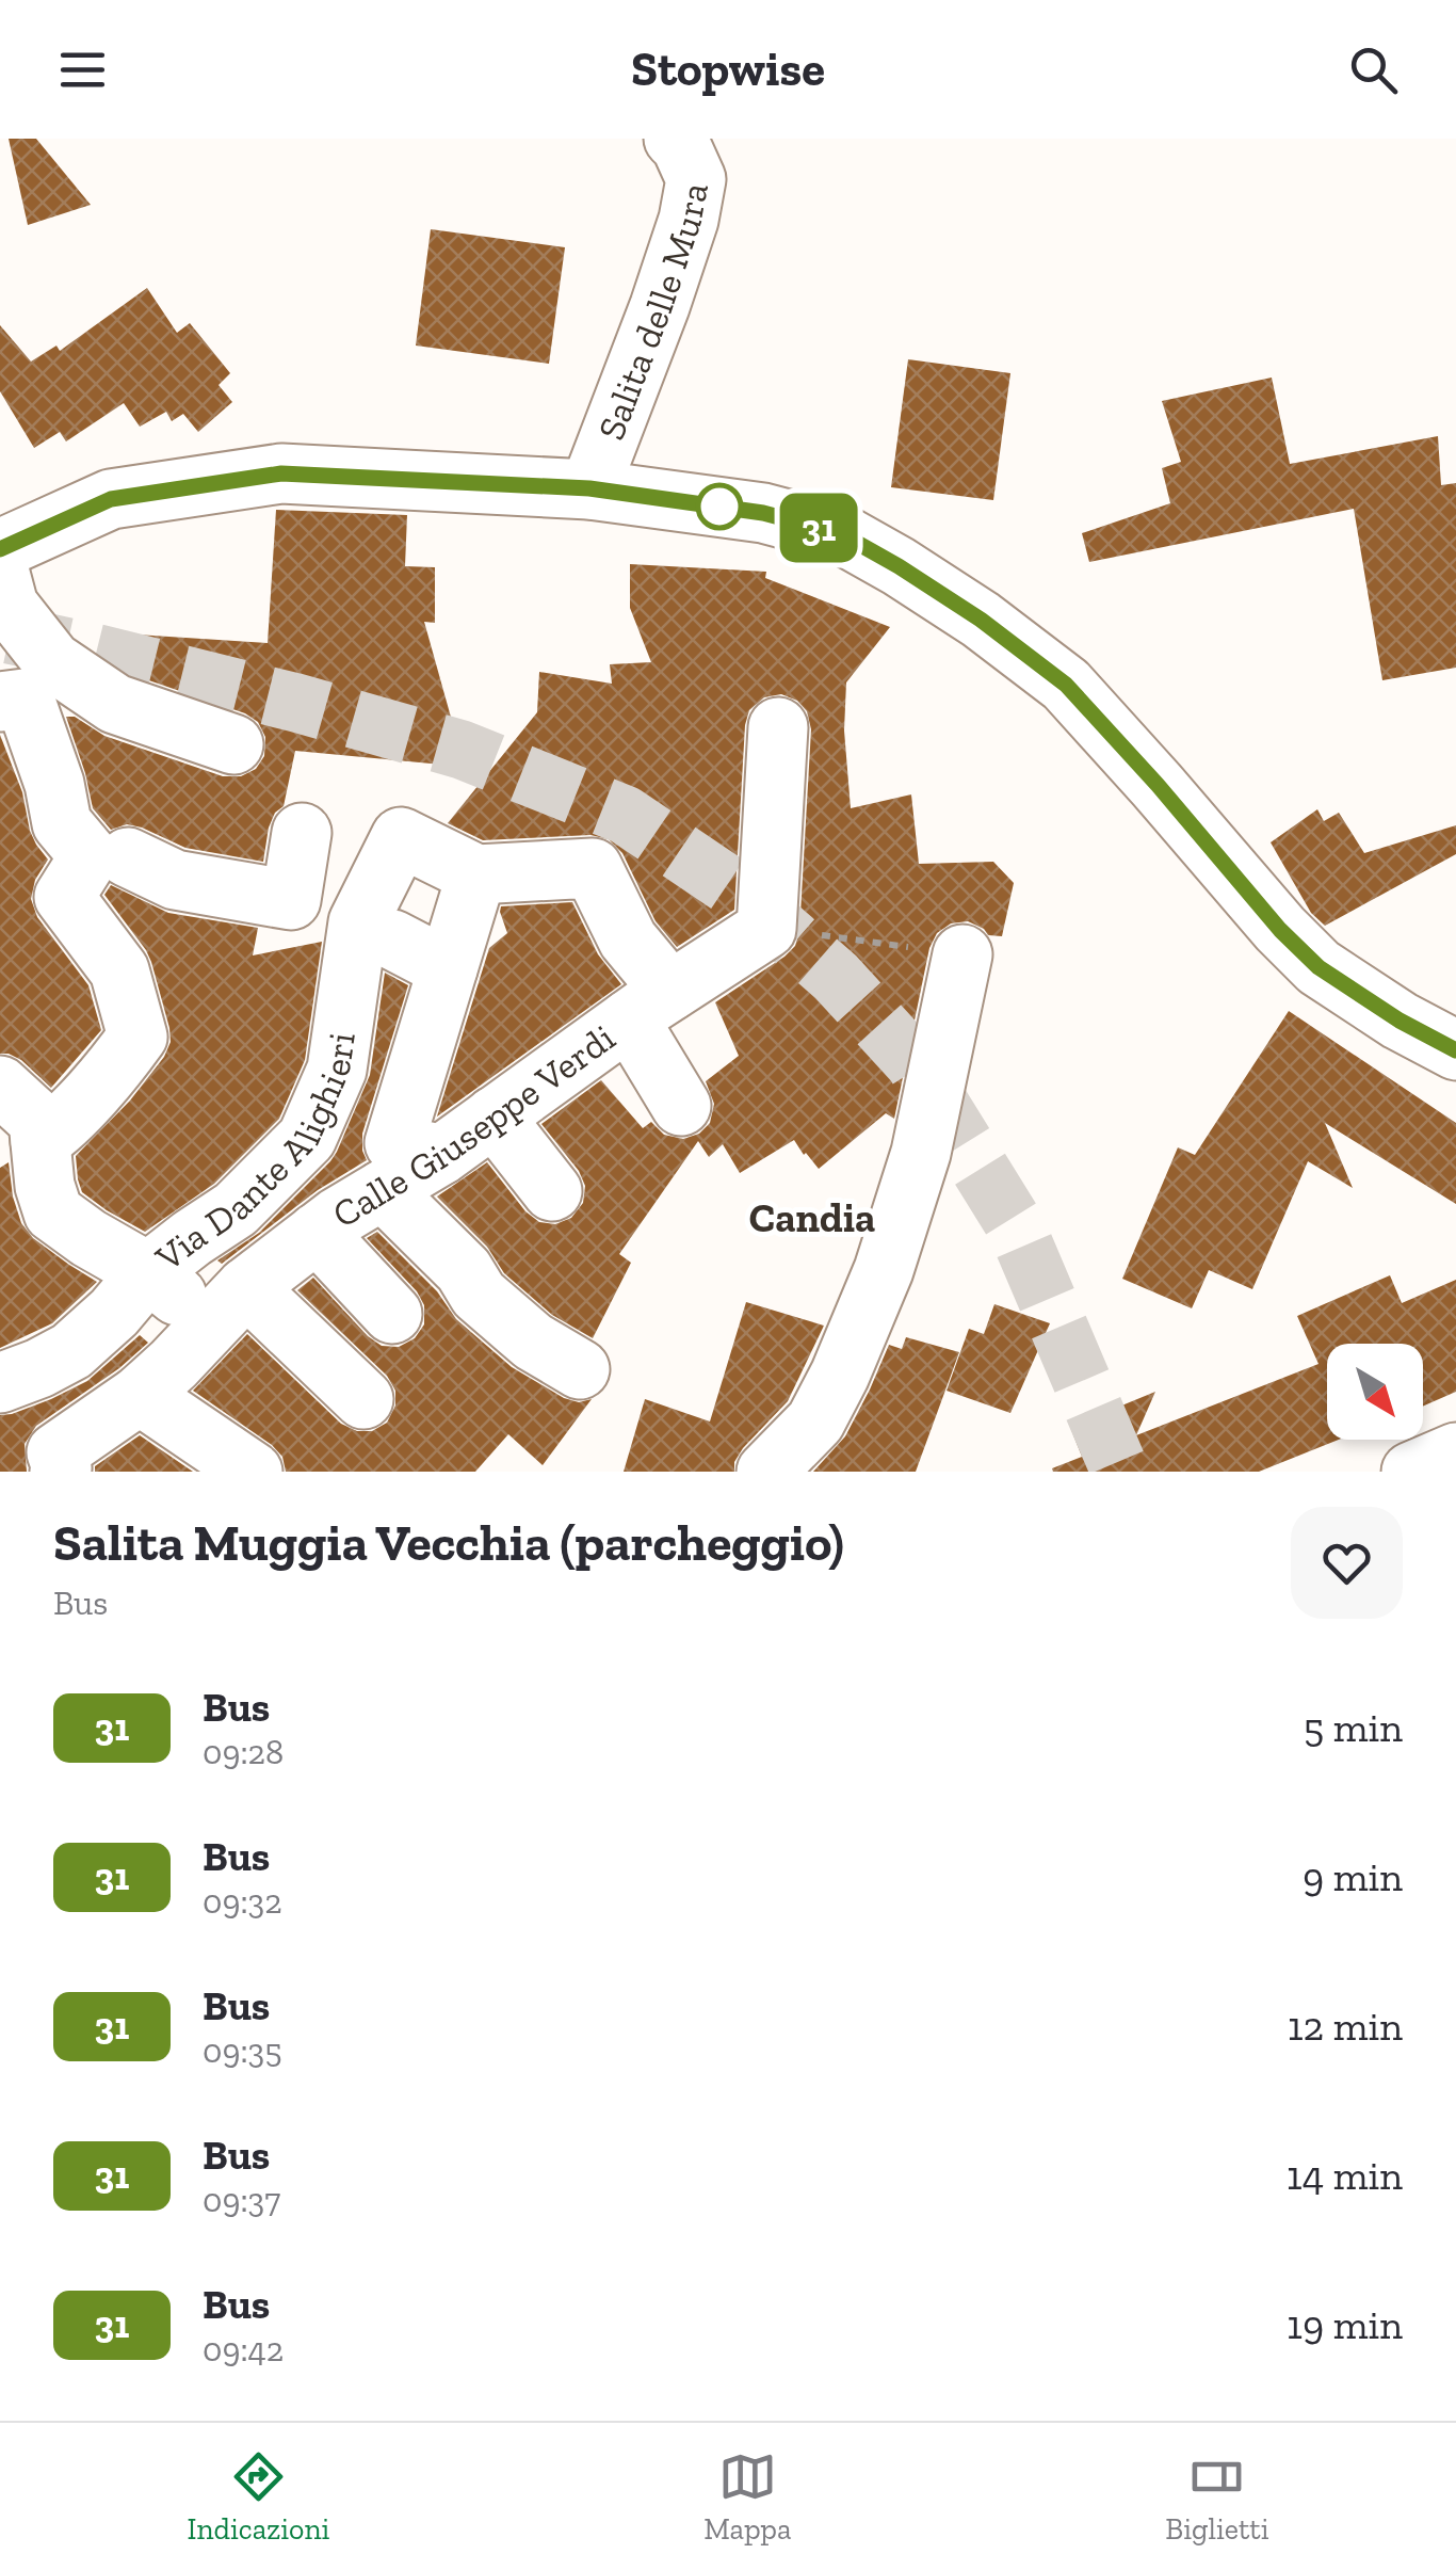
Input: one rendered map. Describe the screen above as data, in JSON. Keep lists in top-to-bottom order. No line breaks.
{"streets":{"street":["Salita delle Mura","Calle Giuseppe Verdi","Via Dante Alighieri"]},"districts":["Candia"],"lines":["bus line 31"],"north":"bottom right","page":{"header":"Stopwise","on_map":"31","heading":["Salita Muggia Vecchia (parcheggio)","Bus"],"list":[{"mark":"31","name":"Bus","note":"09:28","value":"5 min"},{"mark":"31","name":"Bus","note":"09:32","value":"9 min"},{"mark":"31","name":"Bus","note":"09:35","value":"12 min"},{"mark":"31","name":"Bus","note":"09:37","value":"14 min"},{"mark":"31","name":"Bus","note":"09:42","value":"19 min"}],"tabs":["Indicazioni","Mappa","Biglietti"]}}
